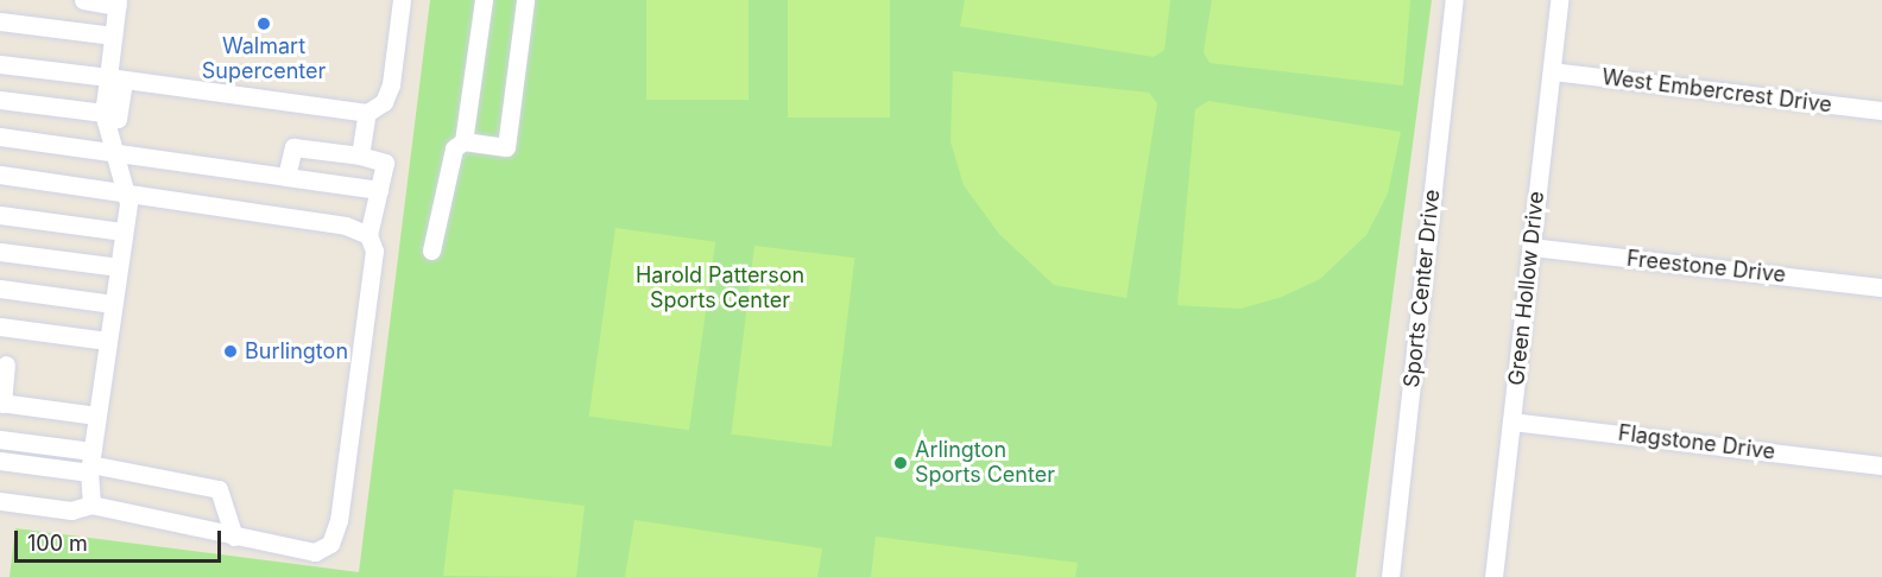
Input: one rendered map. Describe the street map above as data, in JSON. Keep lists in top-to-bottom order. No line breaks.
{"streets":{"street":["West Embercrest Drive","Freestone Drive","Sports Center Drive","Green Hollow Drive","Flagstone Drive"]},"crossings":[["West Embercrest Drive","Green Hollow Drive"],["Freestone Drive","Green Hollow Drive"],["Green Hollow Drive","Flagstone Drive"]],"parks":["Harold Patterson Sports Center"],"places":["Walmart Supercenter","Burlington","Arlington Sports Center"],"scale_bar":"100 m"}
